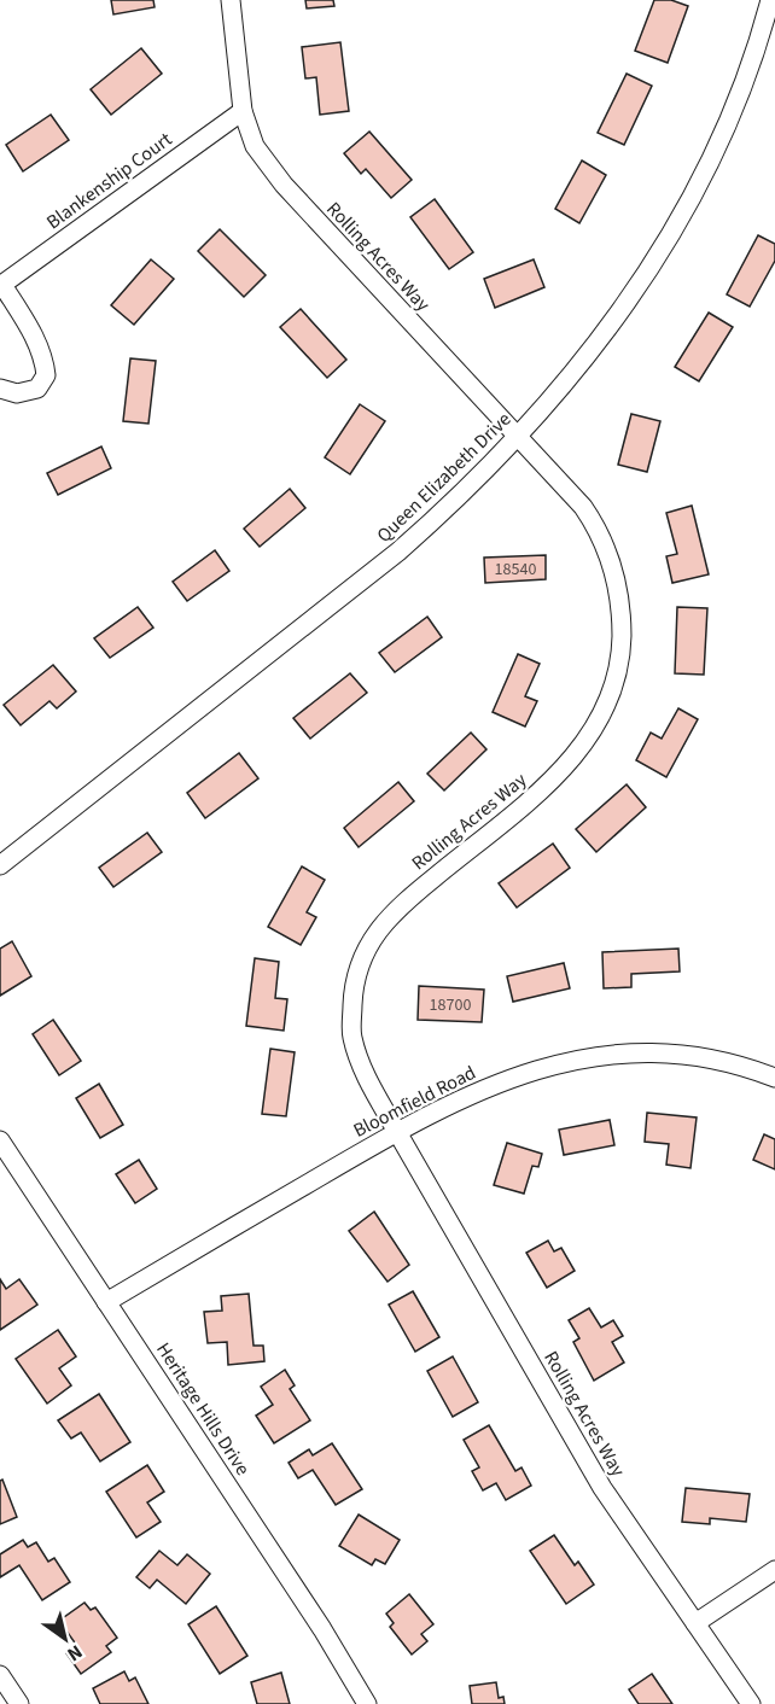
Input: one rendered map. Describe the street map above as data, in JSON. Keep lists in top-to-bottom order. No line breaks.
{"streets":{"street":["Blankenship Court","Rolling Acres Way","Queen Elizabeth Drive","Bloomfield Road","Heritage Hills Drive"]},"crossings":[["Blankenship Court","Rolling Acres Way"],["Rolling Acres Way","Queen Elizabeth Drive"],["Rolling Acres Way","Bloomfield Road"],["Bloomfield Road","Heritage Hills Drive"]],"house_numbers":["18540","18700"],"north":"bottom right"}
